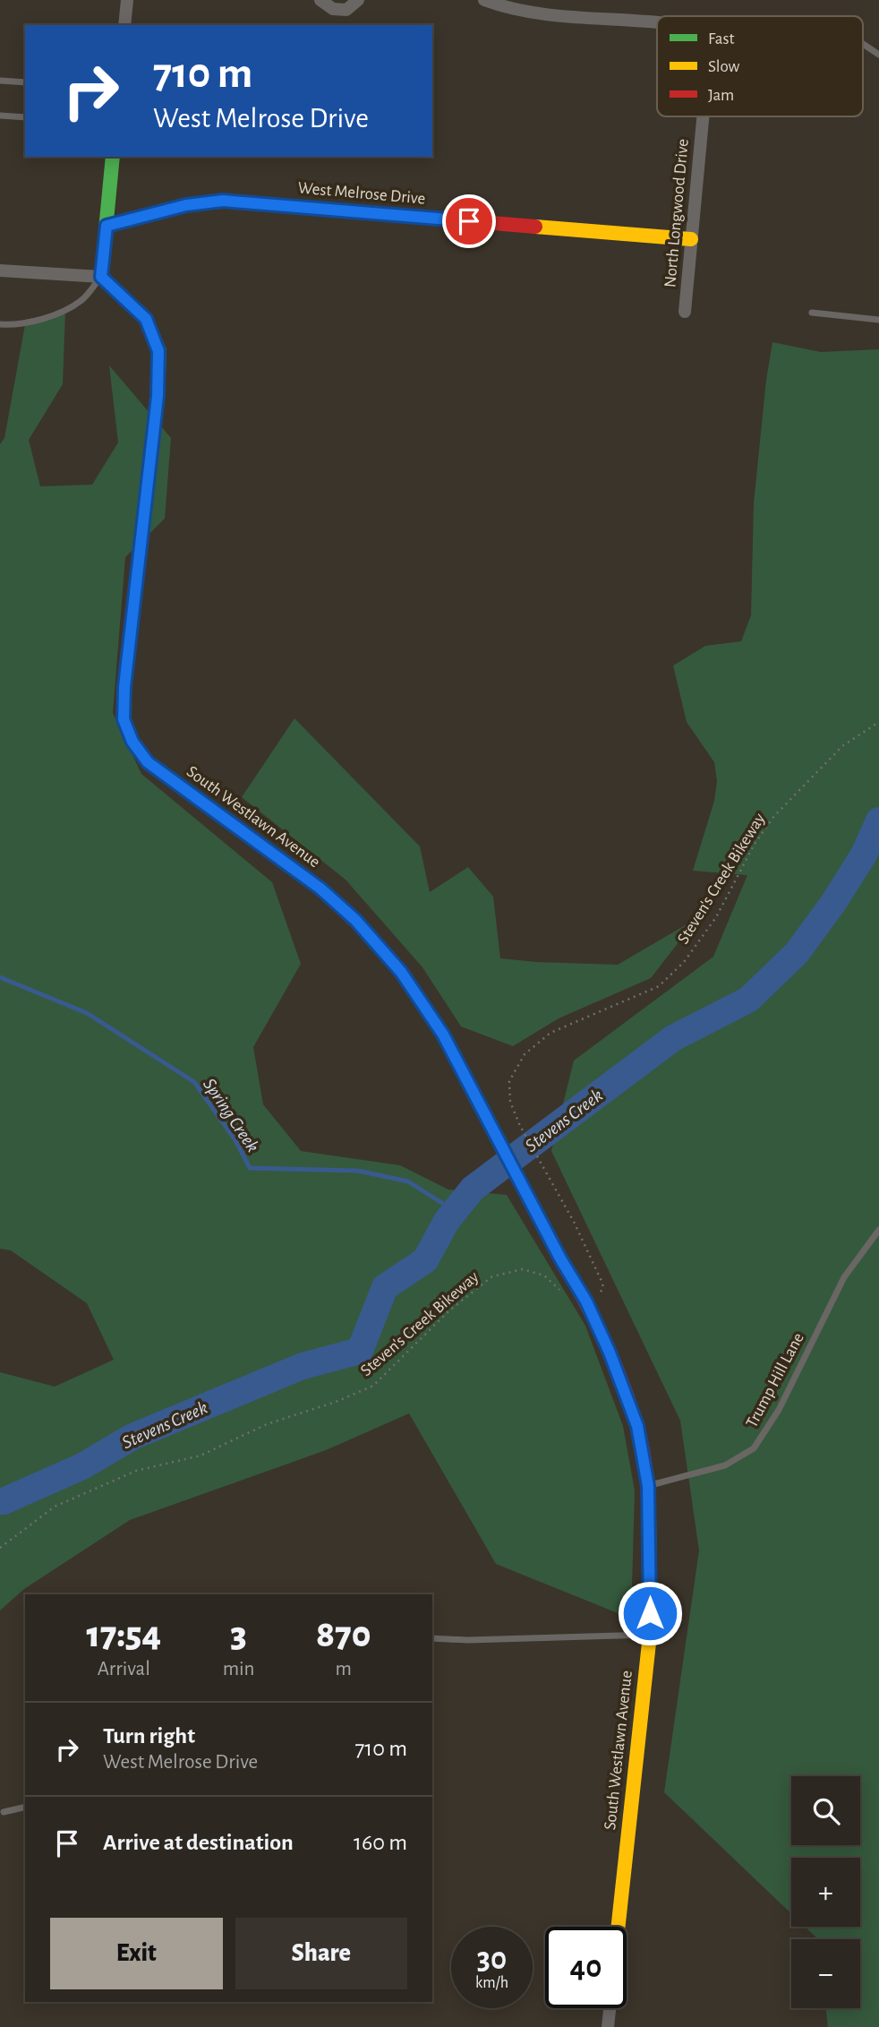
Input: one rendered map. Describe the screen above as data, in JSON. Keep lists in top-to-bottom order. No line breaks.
{"streets":{"street":["West Melrose Drive","North Longwood Drive","South Westlawn Avenue"],"lane":["Trump Hill Lane"],"path":["Steven's Creek Bikeway"]},"crossings":[["West Melrose Drive","North Longwood Drive"],["South Westlawn Avenue","Steven's Creek Bikeway"],["South Westlawn Avenue","Trump Hill Lane"]],"water":["Spring Creek","Stevens Creek"],"legend":["Fast","Slow","Jam"],"page":{"turn":["710 m","West Melrose Drive"],"eta":["17:54","Arrival","3","min","870","m"],"list":[{"name":"Turn right","note":"West Melrose Drive","value":"710 m"},{"name":"Arrive at destination","value":"160 m"}],"map_buttons":["+","−"],"buttons":["Exit","Share"],"speed":"30 km/h","limit":"40"}}
